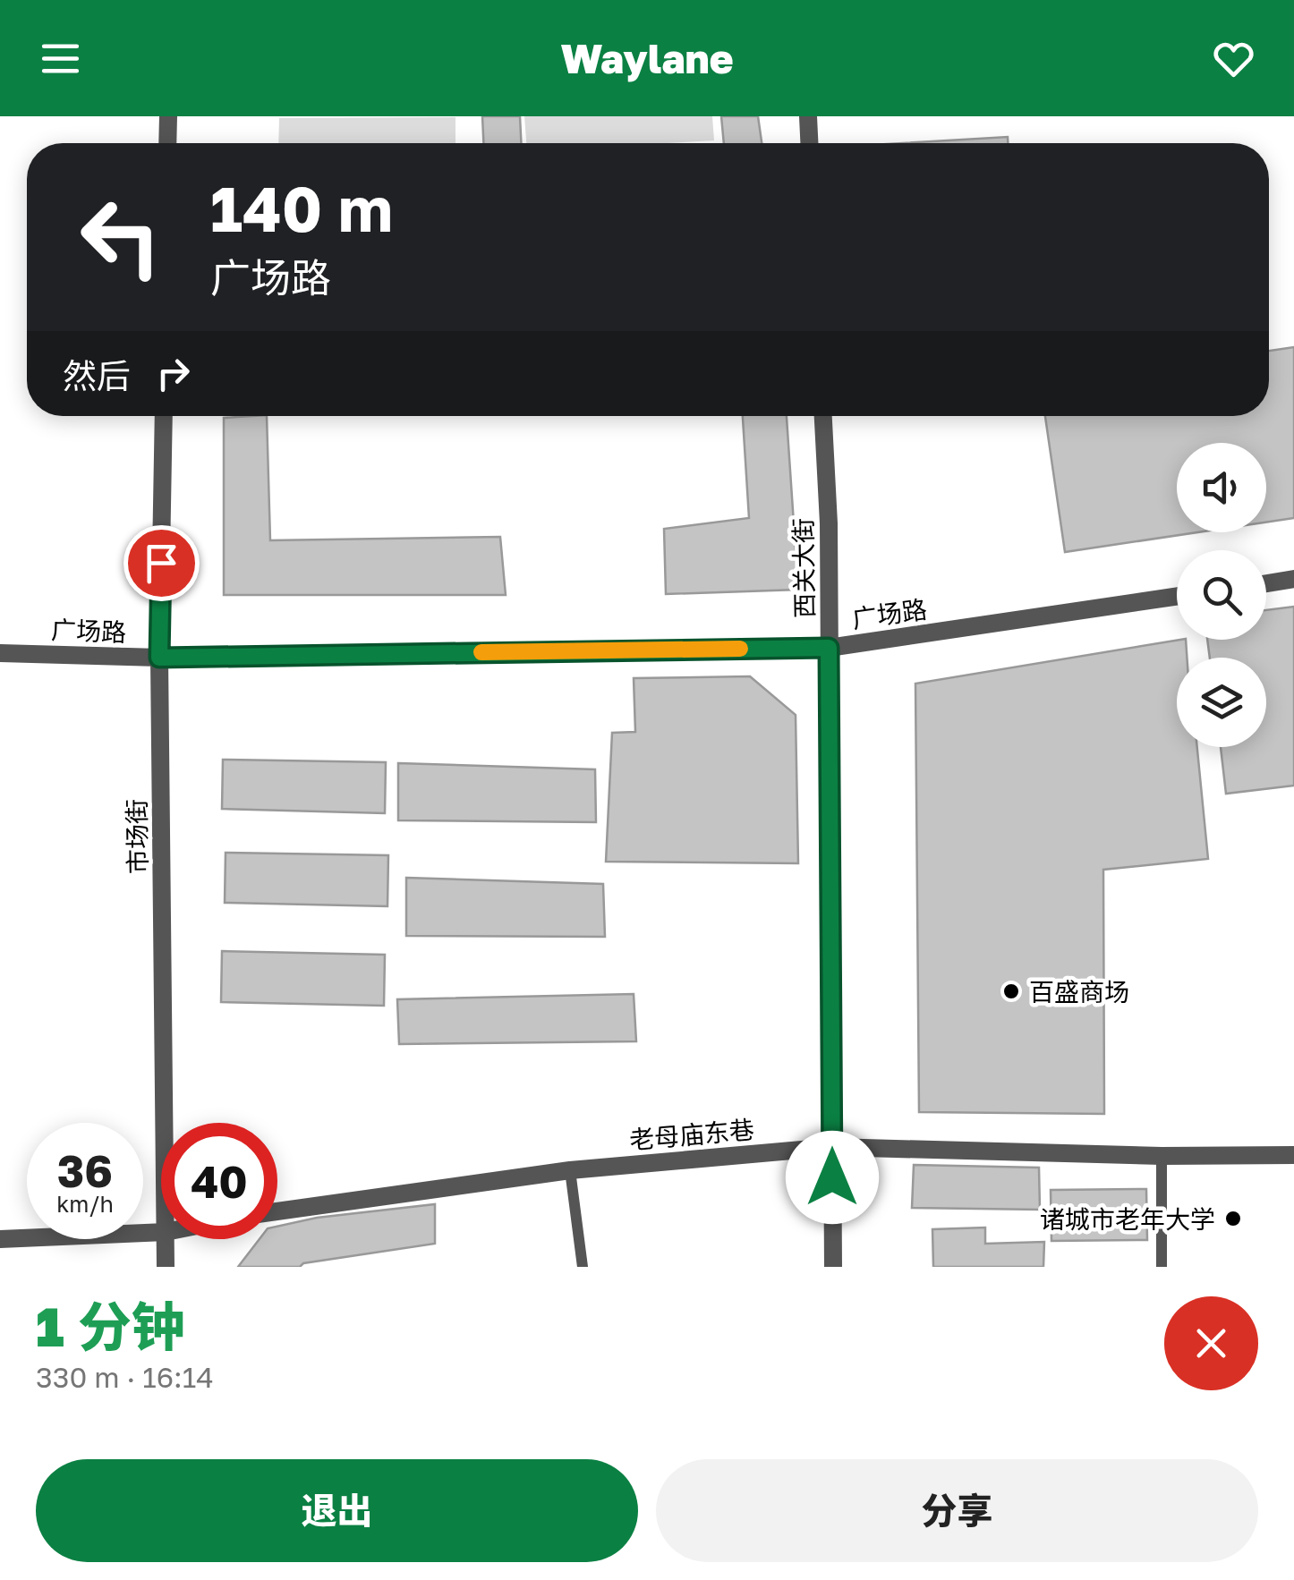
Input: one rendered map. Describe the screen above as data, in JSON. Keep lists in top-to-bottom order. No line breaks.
{"streets":{"street":["西关大街","广场路","市场街","老母庙东巷"]},"crossings":[["西关大街","广场路"],["西关大街","老母庙东巷"],["广场路","市场街"]],"places":["百盛商场","诸城市老年大学"],"page":{"header":"Waylane","turn":["140 m","广场路"],"then":"然后","speed":"36 km/h","limit":"40","heading":["1 分钟","330 m · 16:14"],"buttons":["退出","分享"]}}
